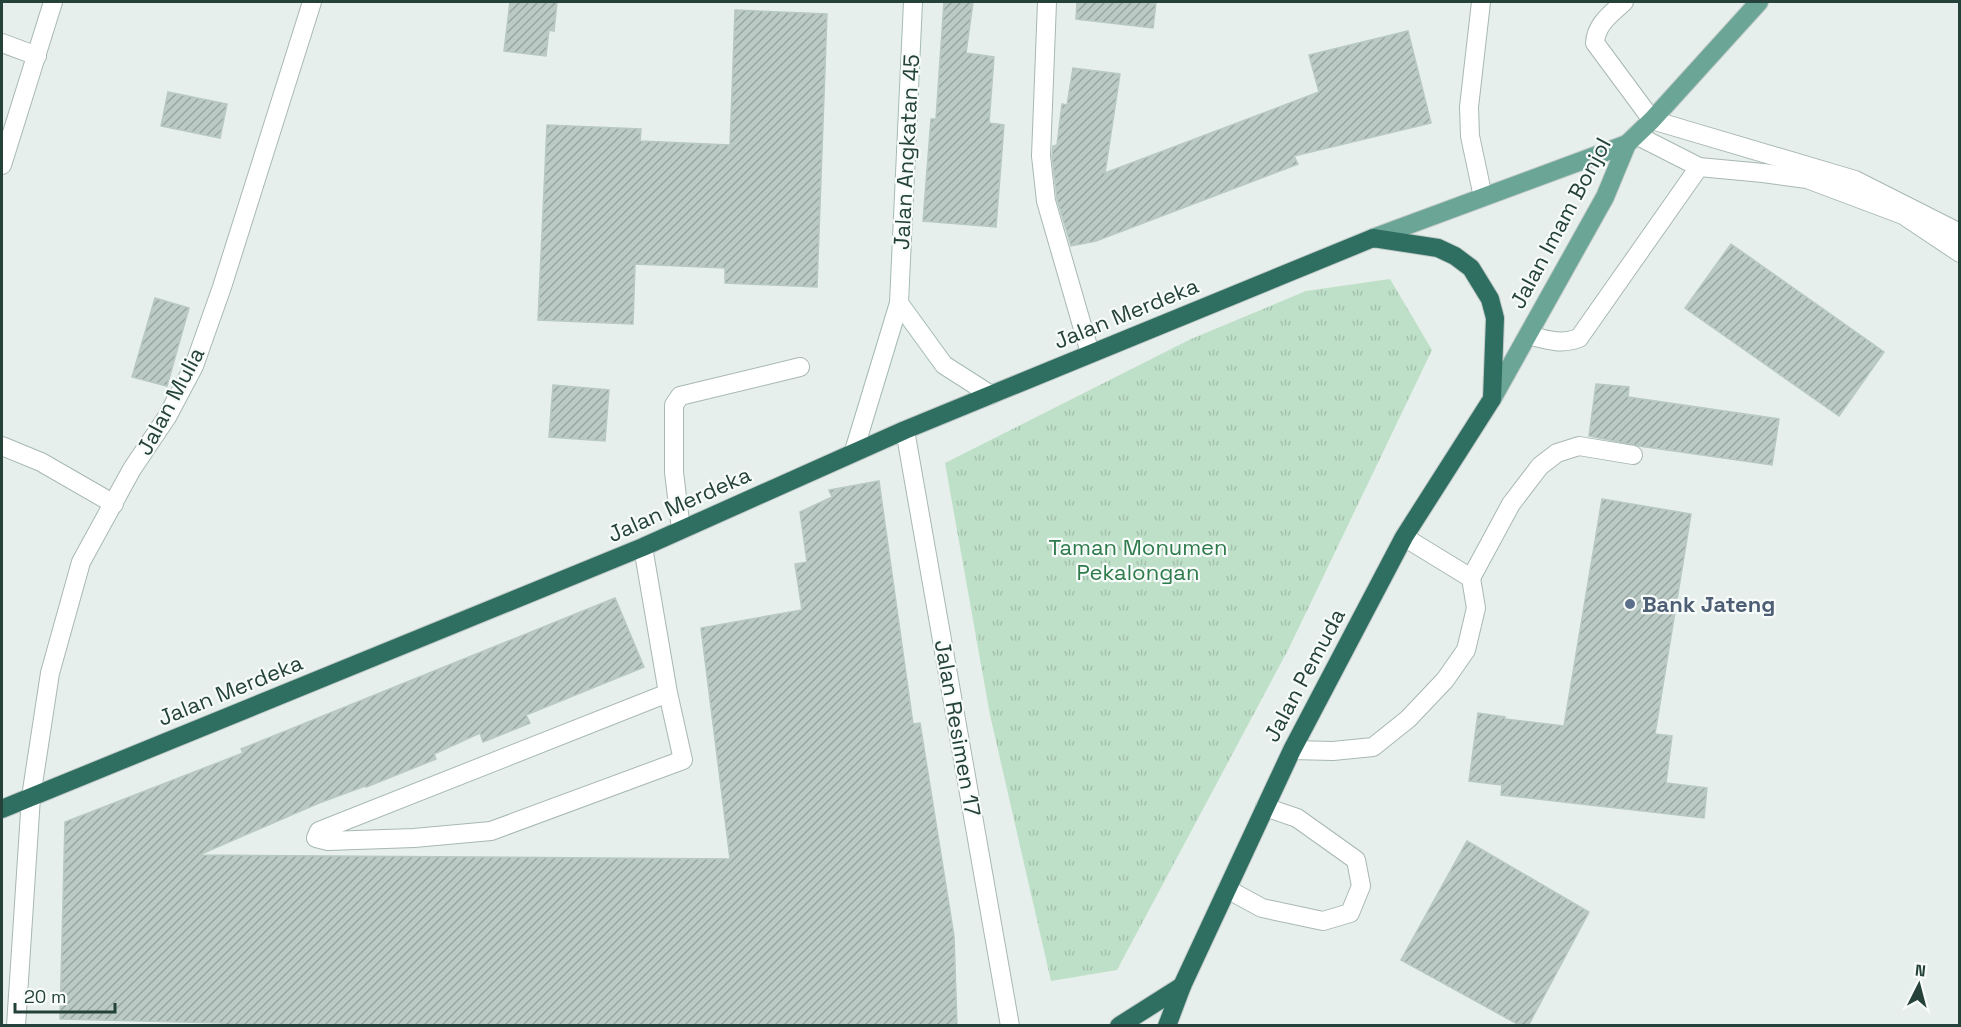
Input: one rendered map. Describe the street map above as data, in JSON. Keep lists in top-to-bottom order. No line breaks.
{"streets":{"highway":["Jalan Merdeka","Jalan Pemuda"],"main road":["Jalan Imam Bonjol"],"street":["Jalan Angkatan 45","Jalan Mulia","Jalan Resimen 17"]},"crossings":[["Jalan Angkatan 45","Jalan Merdeka"],["Jalan Imam Bonjol","Jalan Pemuda"],["Jalan Merdeka","Jalan Mulia"],["Jalan Merdeka","Jalan Resimen 17"]],"parks":["Taman Monumen Pekalongan"],"places":["Bank Jateng"],"scale_bar":"20 m","north":"top"}
